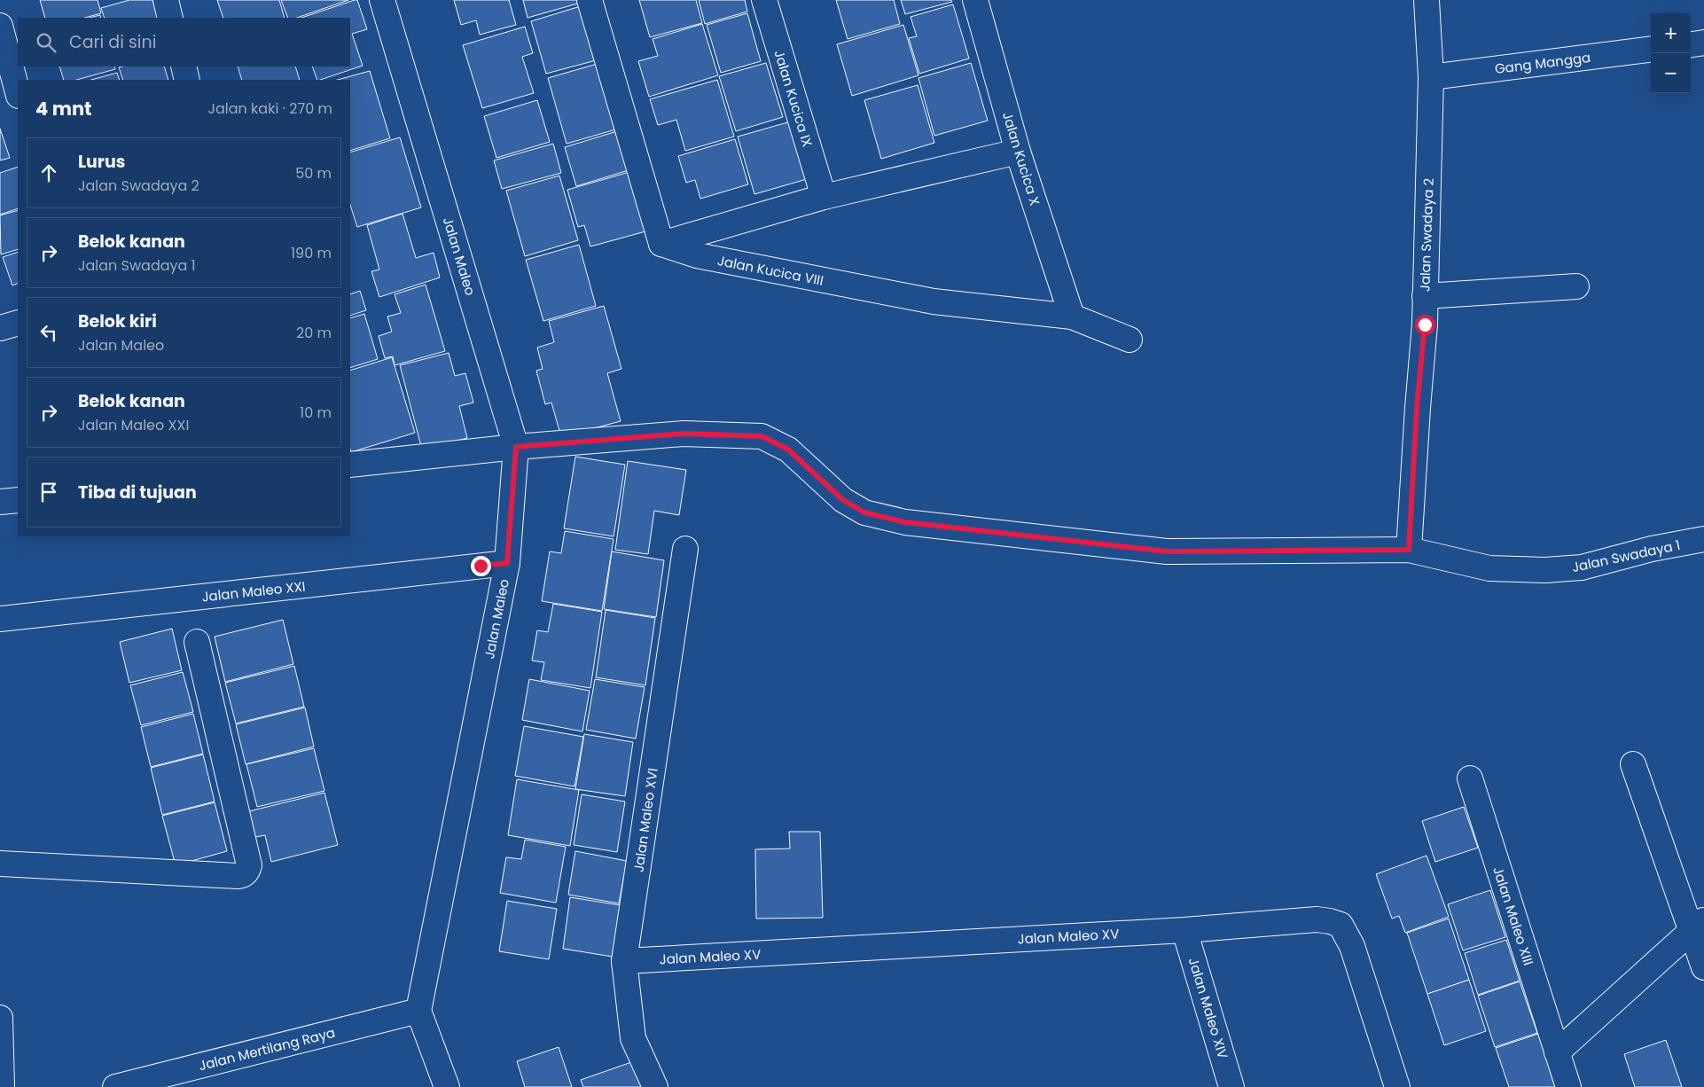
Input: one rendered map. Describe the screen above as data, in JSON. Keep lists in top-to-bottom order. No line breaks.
{"streets":{"street":["Gang Mangga","Jalan Kucica IX","Jalan Kucica X","Jalan Swadaya 2","Jalan Maleo","Jalan Kucica VIII","Jalan Swadaya 1","Jalan Maleo XXI","Jalan Maleo XVI","Jalan Maleo XIII","Jalan Maleo XV","Jalan Maleo XIV","Jalan Mertilang Raya"]},"crossings":[["Gang Mangga","Jalan Swadaya 2"],["Jalan Kucica X","Jalan Kucica VIII"],["Jalan Swadaya 2","Jalan Swadaya 1"],["Jalan Maleo","Jalan Swadaya 1"],["Jalan Maleo","Jalan Maleo XXI"],["Jalan Maleo","Jalan Mertilang Raya"],["Jalan Maleo XVI","Jalan Maleo XV"],["Jalan Maleo XV","Jalan Maleo XIV"]],"page":{"map_buttons":["+","−"],"search":"Cari di sini","heading":["4 mnt","Jalan kaki · 270 m"],"list":[["Lurus","Jalan Swadaya 2","50 m"],["Belok kanan","Jalan Swadaya 1","190 m"],["Belok kiri","Jalan Maleo","20 m"],["Belok kanan","Jalan Maleo XXI","10 m"],"Tiba di tujuan"]}}
